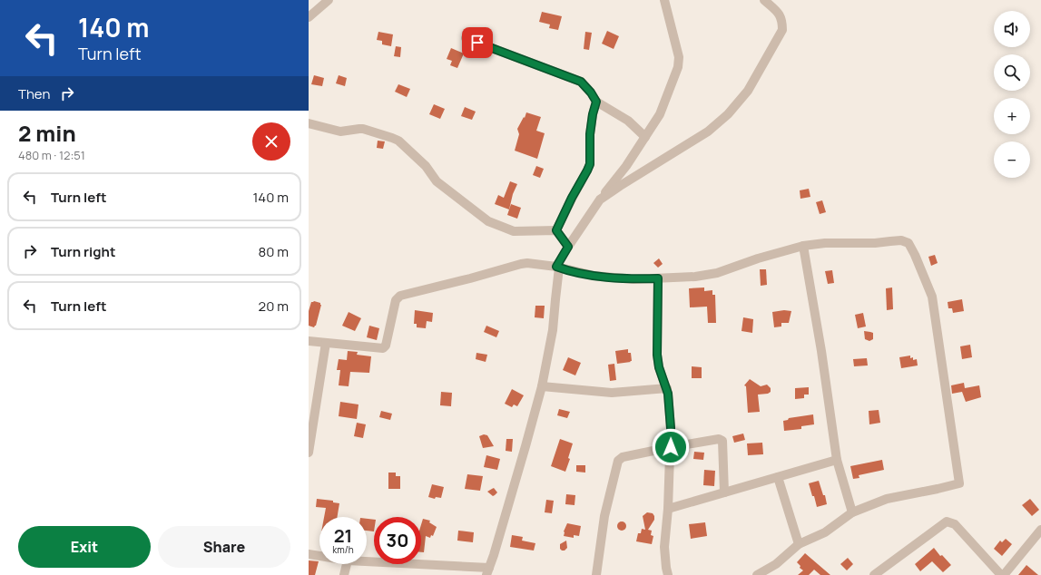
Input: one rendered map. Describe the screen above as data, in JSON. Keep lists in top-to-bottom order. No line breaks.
{"page":{"turn":["140 m","Turn left"],"map_buttons":["+","−"],"then":"Then","heading":["2 min","480 m · 12:51"],"list":[{"name":"Turn left","value":"140 m"},{"name":"Turn right","value":"80 m"},{"name":"Turn left","value":"20 m"}],"speed":"21 km/h","limit":"30","buttons":["Exit","Share"]}}
